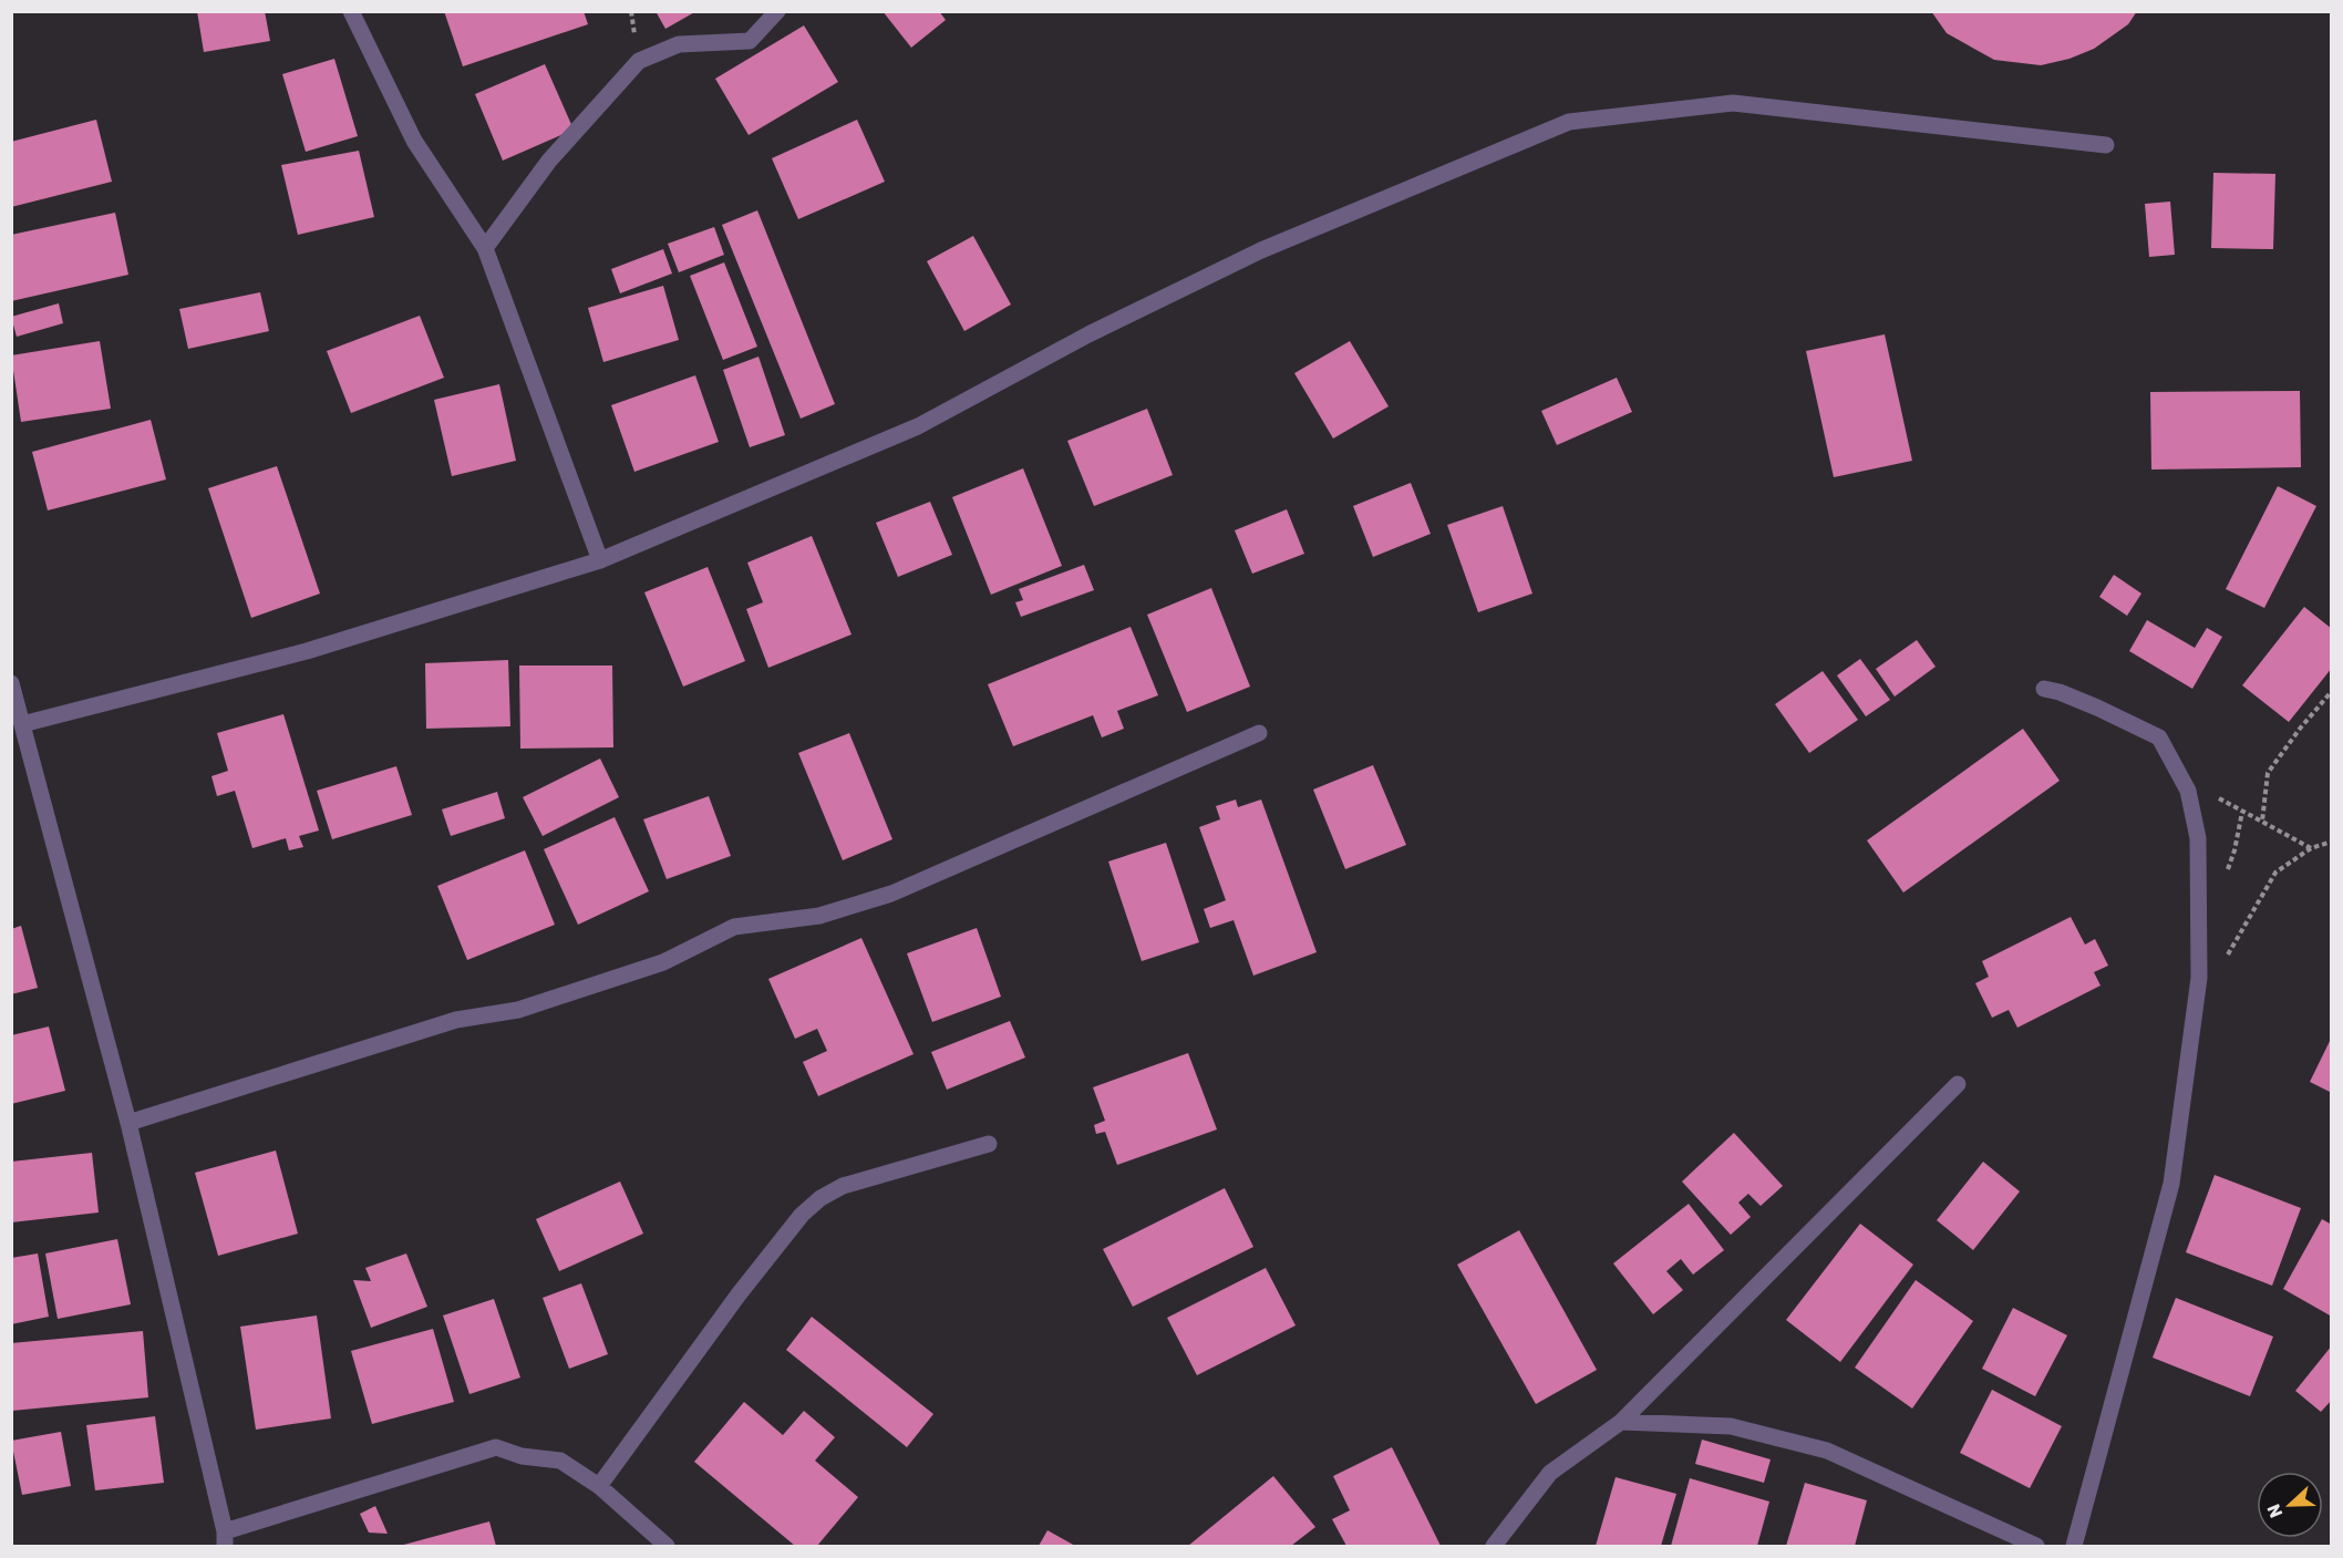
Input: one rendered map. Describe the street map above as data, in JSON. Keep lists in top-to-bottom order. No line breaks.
{"north":"left"}
